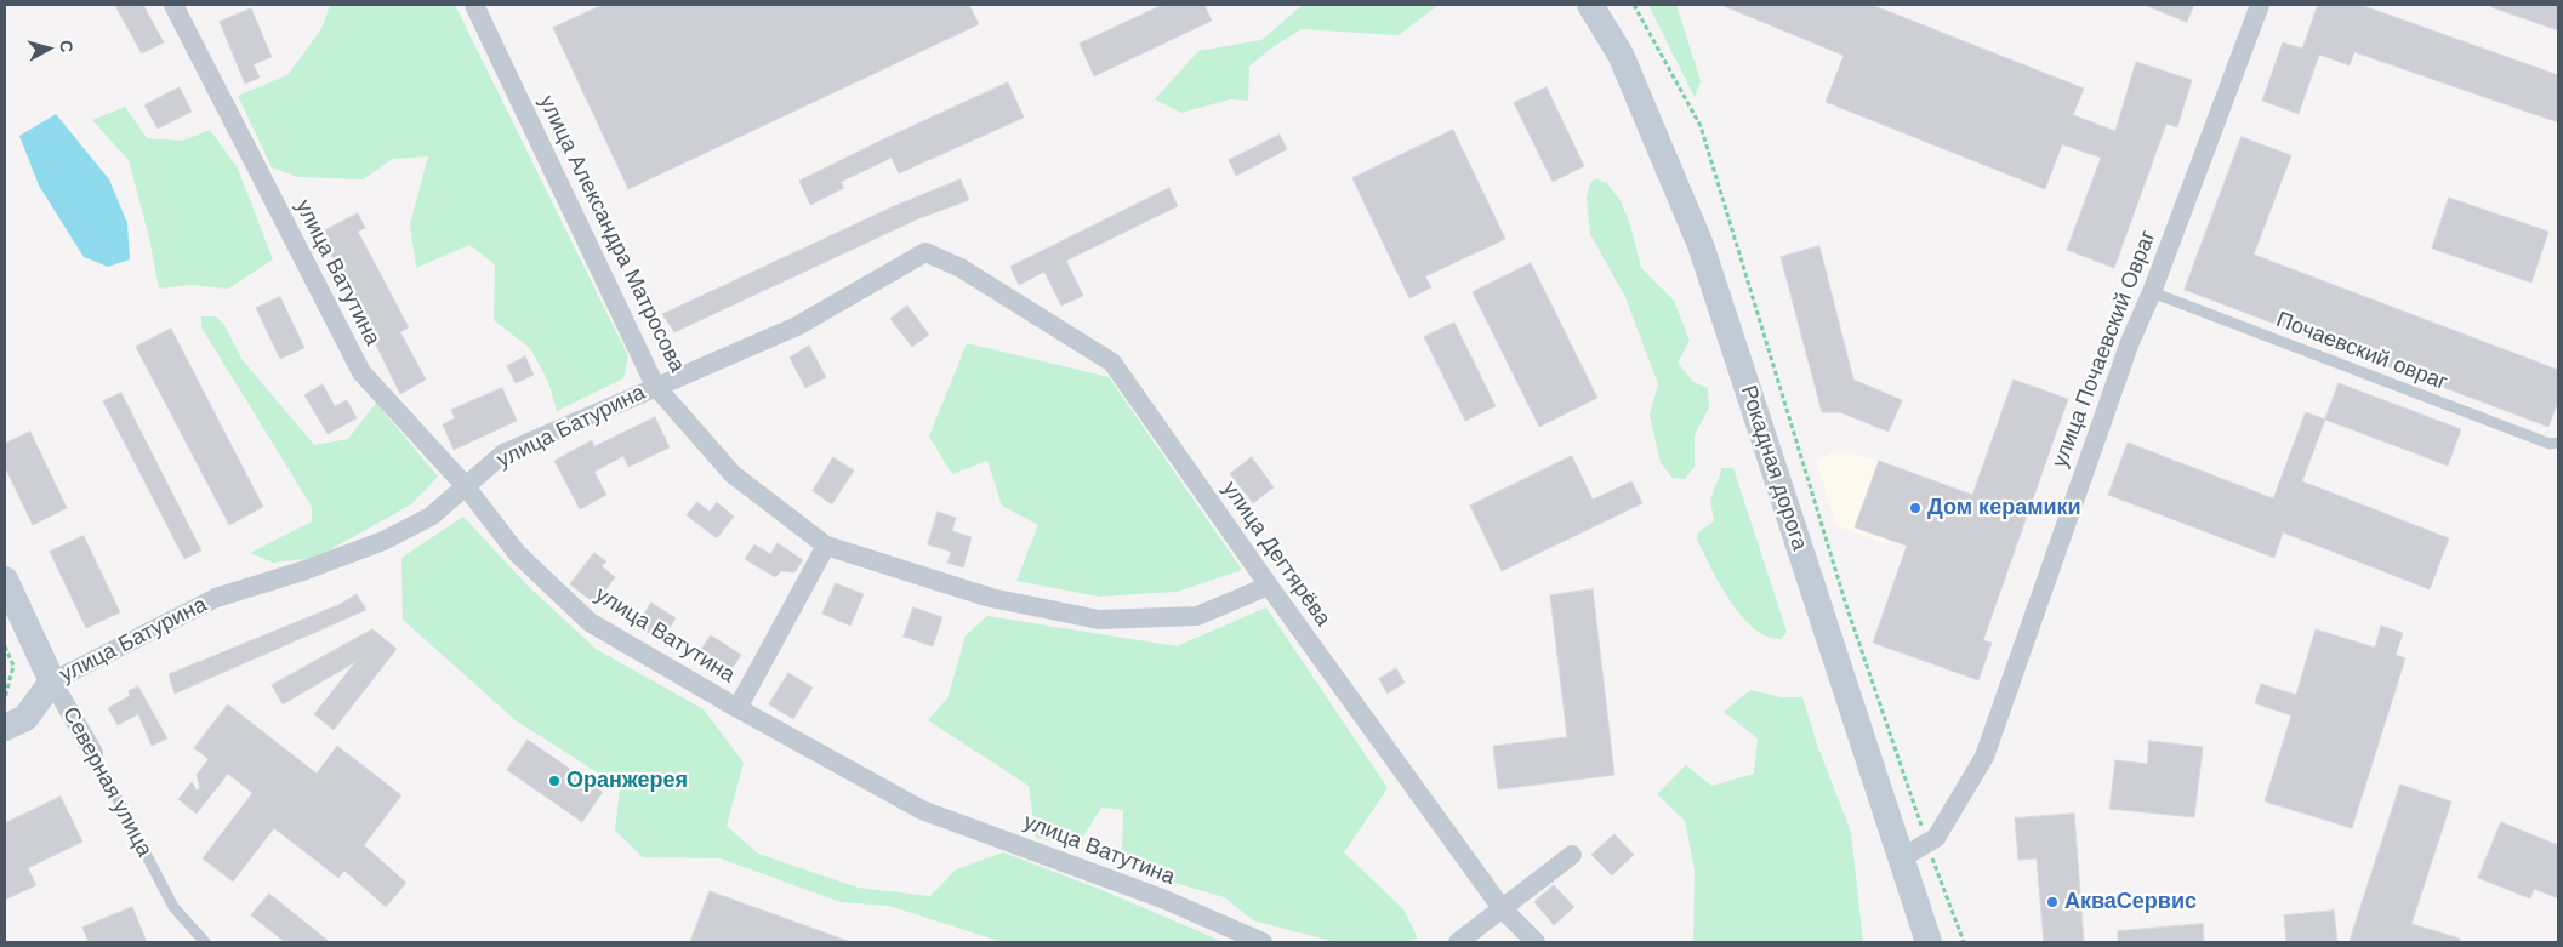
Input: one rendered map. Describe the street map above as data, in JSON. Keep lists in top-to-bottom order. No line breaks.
{"streets":{"main road":["улица Батурина","Рокадная дорога","Северная улица"],"street":["улица Александра Матросова","улица Ватутина","улица Почаевский Овраг","улица Дегтярёва"],"lane":["Почаевский овраг"]},"crossings":[["улица Александра Матросова","улица Батурина"],["улица Александра Матросова","улица Дегтярёва"],["улица Ватутина","улица Батурина"],["улица Почаевский Овраг","Почаевский овраг"],["улица Почаевский Овраг","Рокадная дорога"],["улица Батурина","улица Дегтярёва"],["улица Батурина","Северная улица"]],"places":["Дом керамики","Оранжерея","АкваСервис"],"north":"right"}
